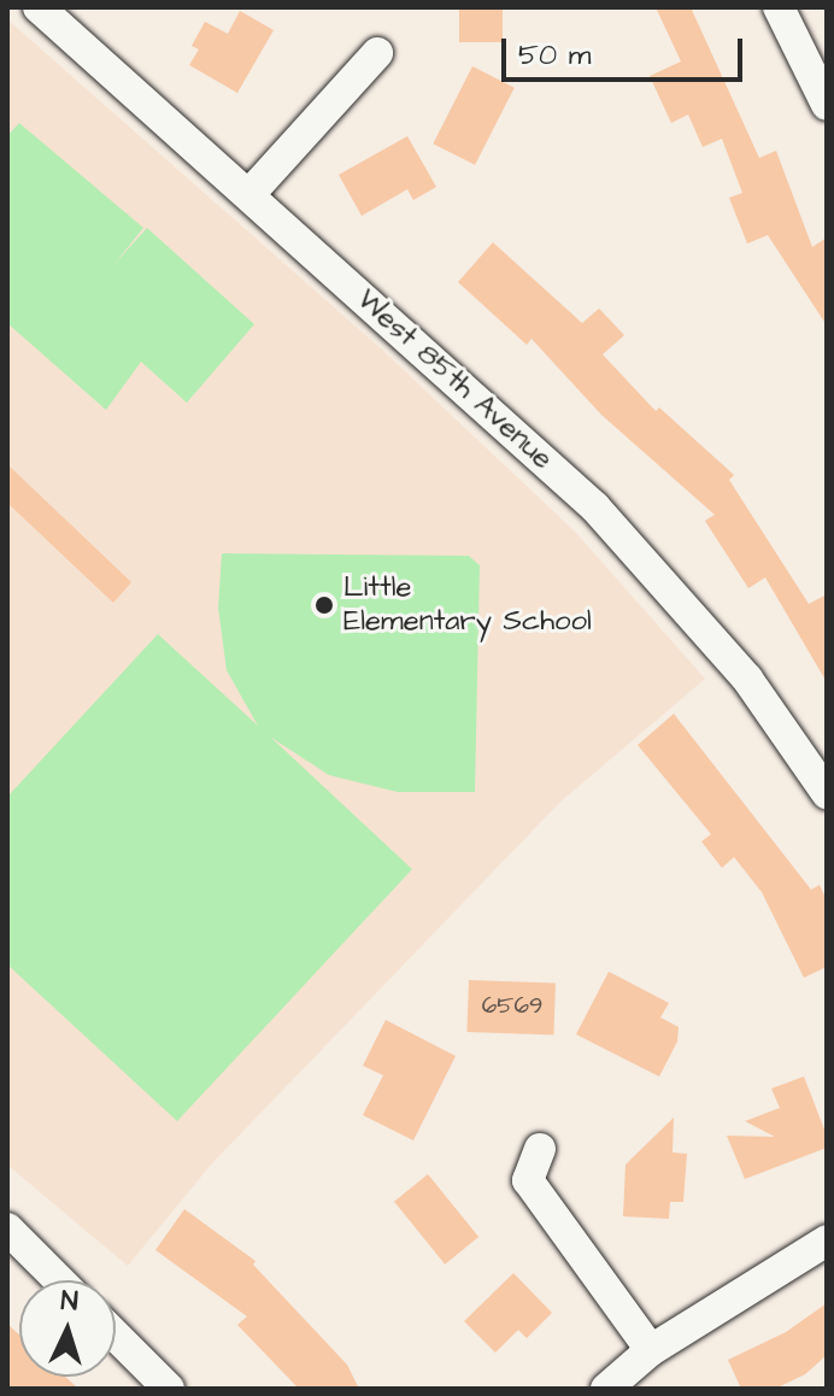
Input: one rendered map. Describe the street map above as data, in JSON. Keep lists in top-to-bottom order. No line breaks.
{"streets":{"street":["West 85th Avenue"]},"places":["Little Elementary School"],"house_numbers":["6569"],"scale_bar":"50 m","north":"top"}
